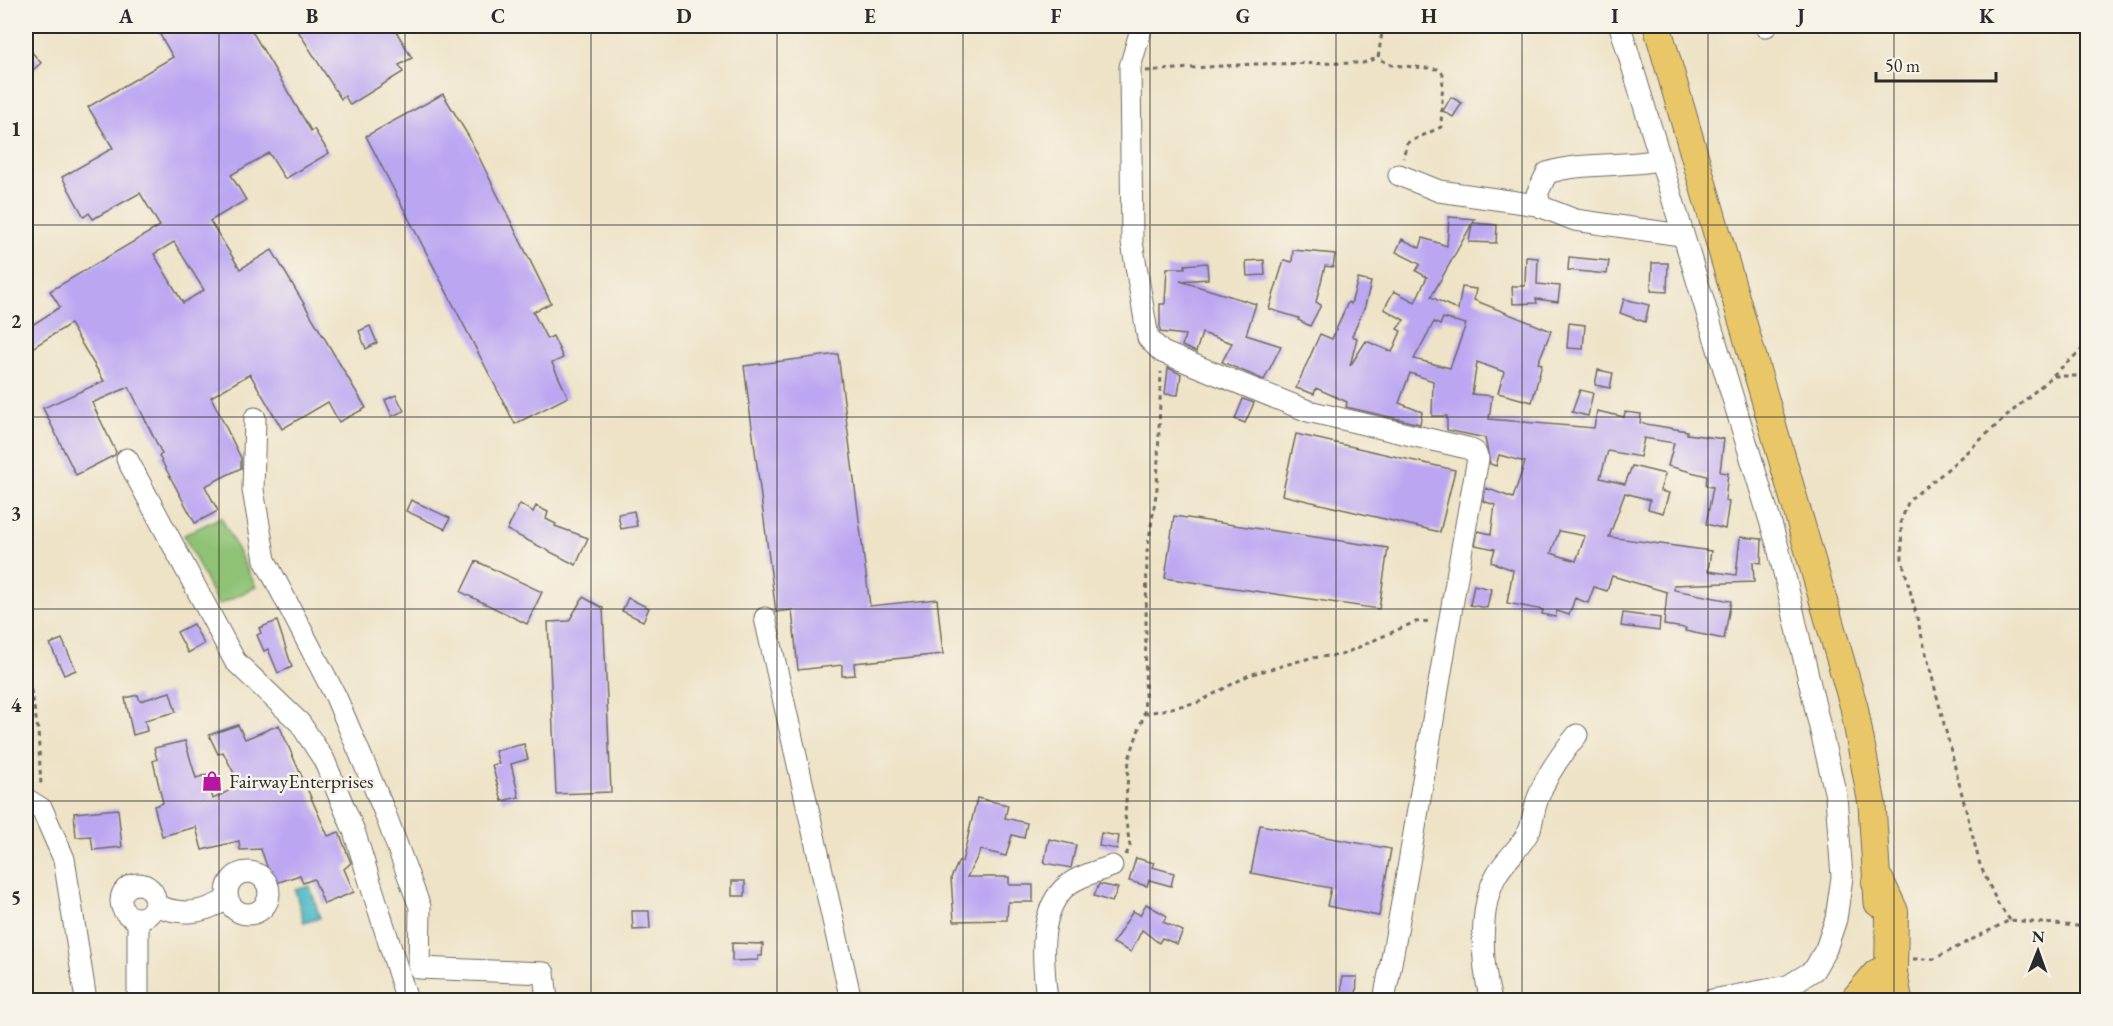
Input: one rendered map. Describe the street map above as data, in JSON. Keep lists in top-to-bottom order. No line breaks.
{"places":{"shop":["FairwayEnterprises"]},"scale_bar":"50 m","north":"top","grid":{"columns":["A","B","C","D","E","F","G","H","I","J","K"],"rows":["1","2","3","4","5"]}}
